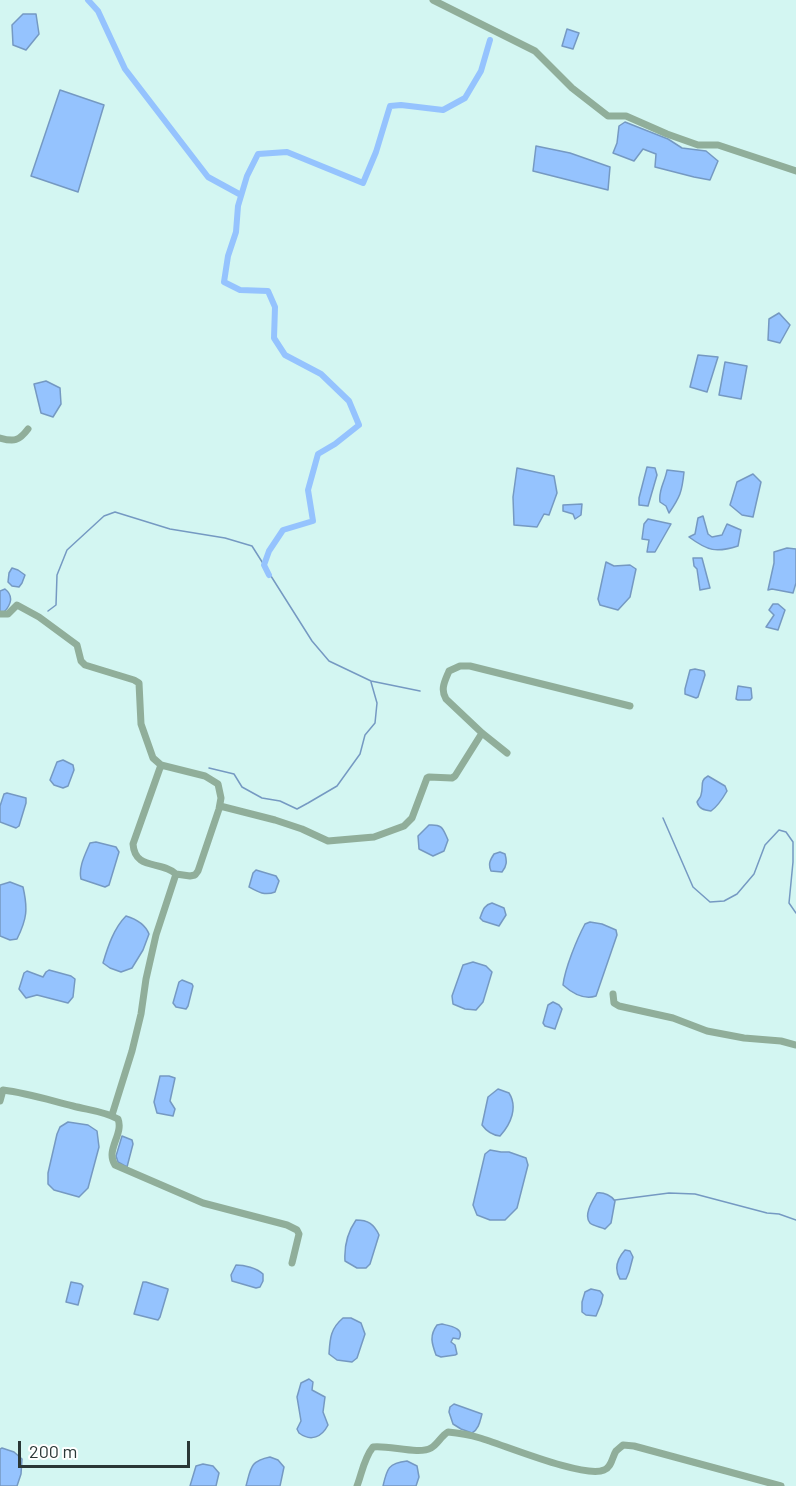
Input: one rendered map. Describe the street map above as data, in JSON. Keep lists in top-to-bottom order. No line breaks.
{"scale_bar":"200 m"}
